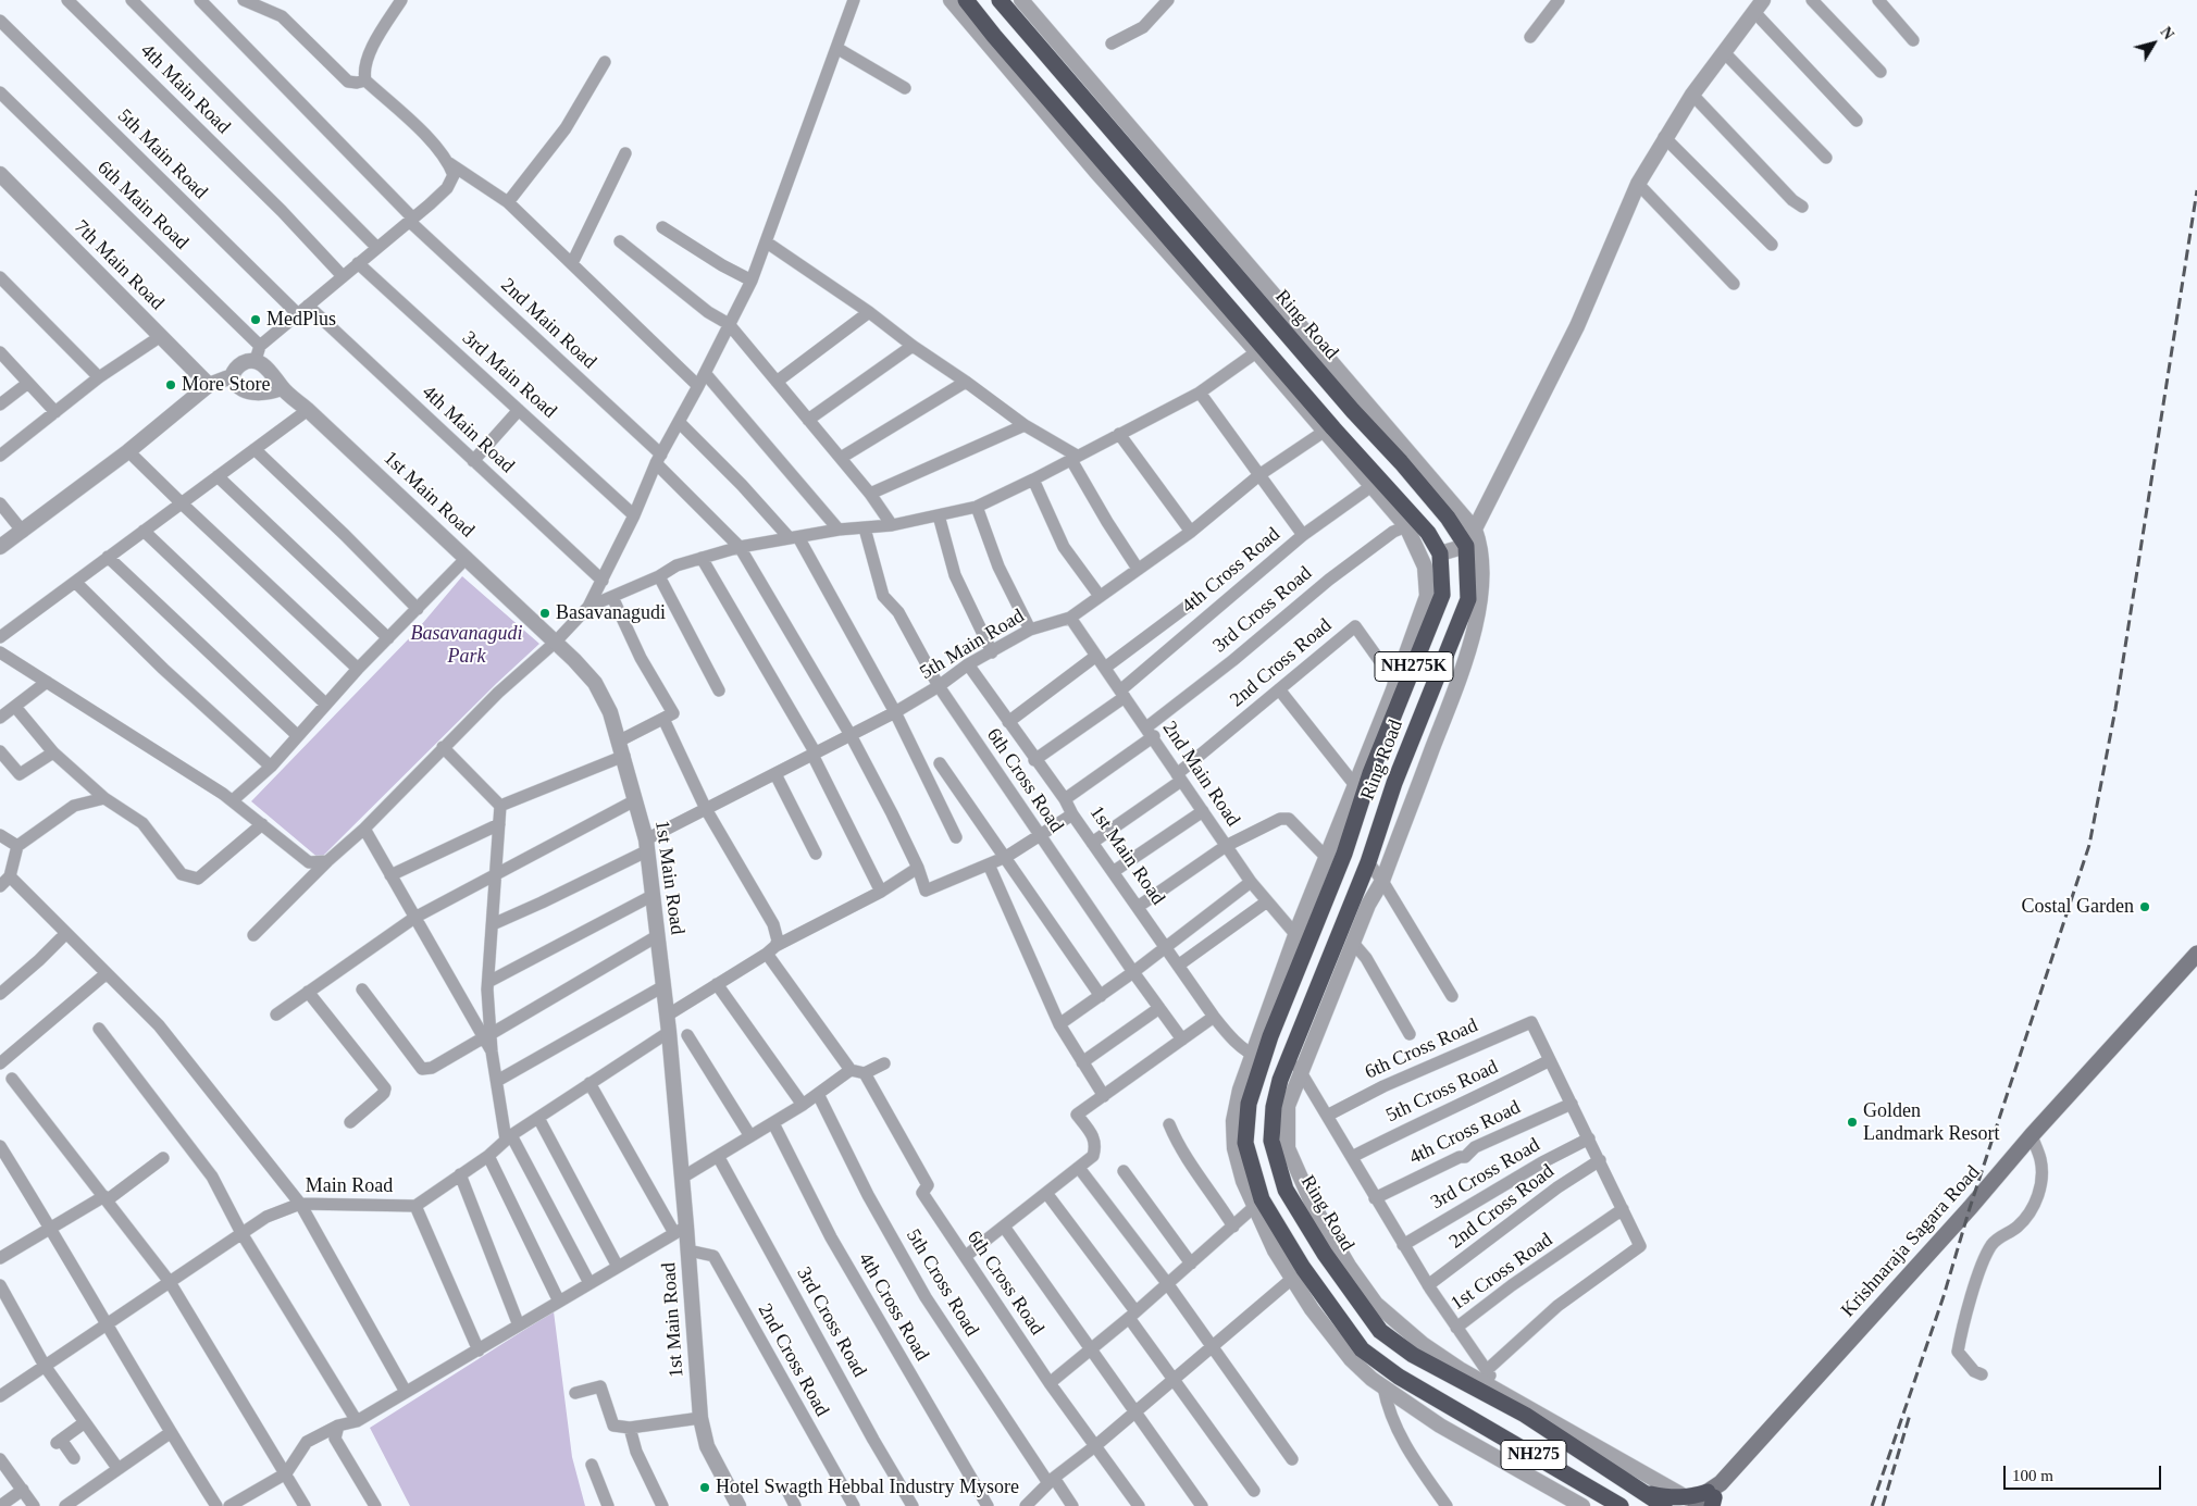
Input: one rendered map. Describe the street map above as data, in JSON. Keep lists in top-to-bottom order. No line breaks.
{"streets":{"highway":["Ring Road","NH275K","NH275"],"main road":["Krishnaraja Sagara Road"],"street":["4th Main Road","5th Main Road","6th Main Road","7th Main Road","2nd Main Road","3rd Main Road","1st Main Road","4th Cross Road","3rd Cross Road","2nd Cross Road","6th Cross Road","5th Cross Road","Main Road","1st Cross Road"]},"crossings":[["4th Main Road","5th Main Road"],["5th Main Road","2nd Main Road"],["5th Main Road","1st Main Road"],["5th Main Road","6th Cross Road"],["6th Main Road","1st Main Road"],["2nd Main Road","Ring Road"],["2nd Main Road","4th Cross Road"],["2nd Main Road","3rd Cross Road"],["2nd Main Road","2nd Cross Road"],["Ring Road","1st Main Road"],["1st Main Road","4th Cross Road"],["1st Main Road","3rd Cross Road"],["1st Main Road","2nd Cross Road"],["1st Main Road","Main Road"],["6th Cross Road","5th Cross Road"]],"parks":["Basavanagudi Park"],"places":["MedPlus","More Store","Basavanagudi","Costal Garden","Golden Landmark Resort","Hotel Swagth Hebbal Industry Mysore"],"scale_bar":"100 m","north":"top right"}
